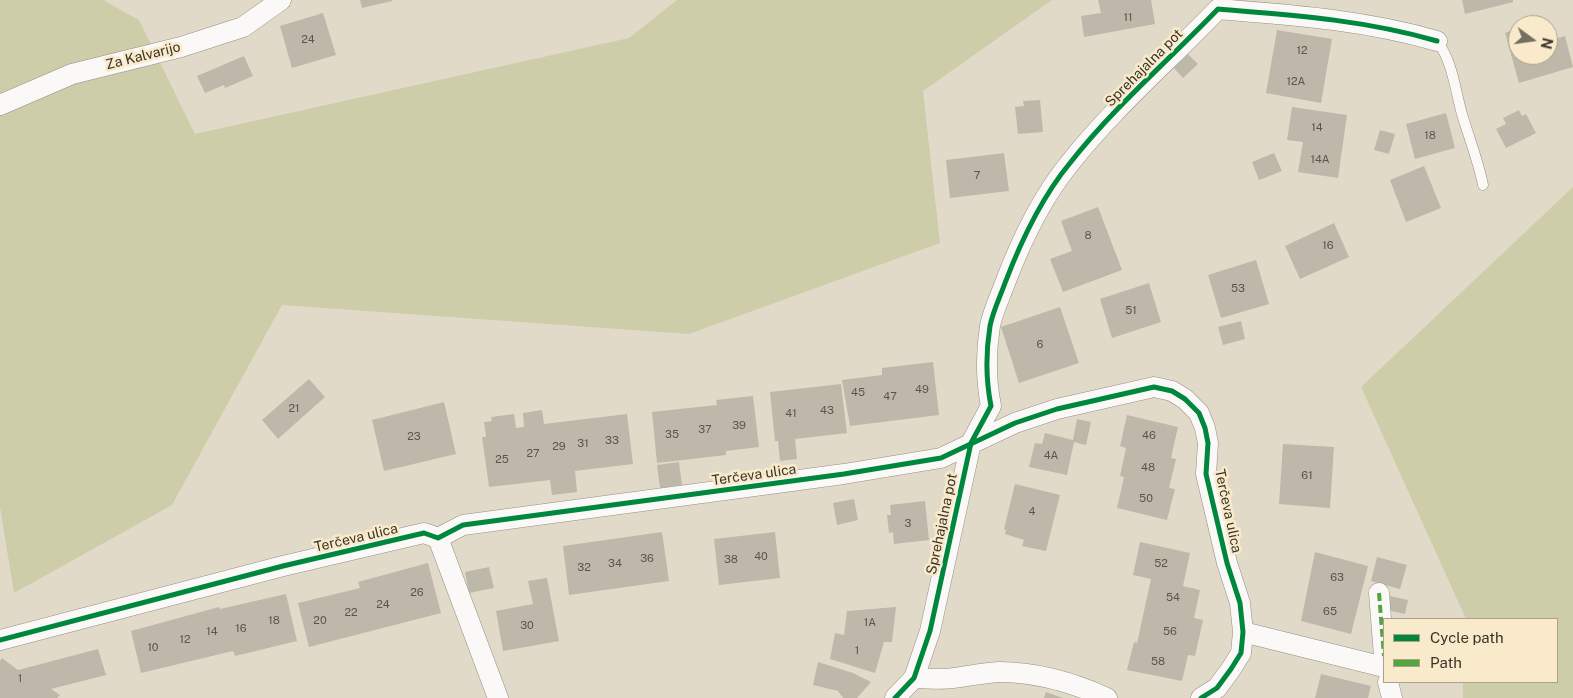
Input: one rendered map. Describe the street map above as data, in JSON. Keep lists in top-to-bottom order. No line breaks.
{"streets":{"street":["Za Kalvarijo","Sprehajalna pot","Terčeva ulica"]},"crossings":[["Sprehajalna pot","Terčeva ulica"]],"house_numbers":["11","24","12","12A","14","18","14A","7","8","16","53","51","6","49","45","47","21","43","41","39","37","35","46","23","33","31","29","27","4A","25","48","61","50","4","3","40","36","38","34","52","32","63","26","54","24","65","22","18","20","1A","30","16","14","56","12","10","1","58","1"],"legend":["Cycle path","Path"],"north":"right"}
